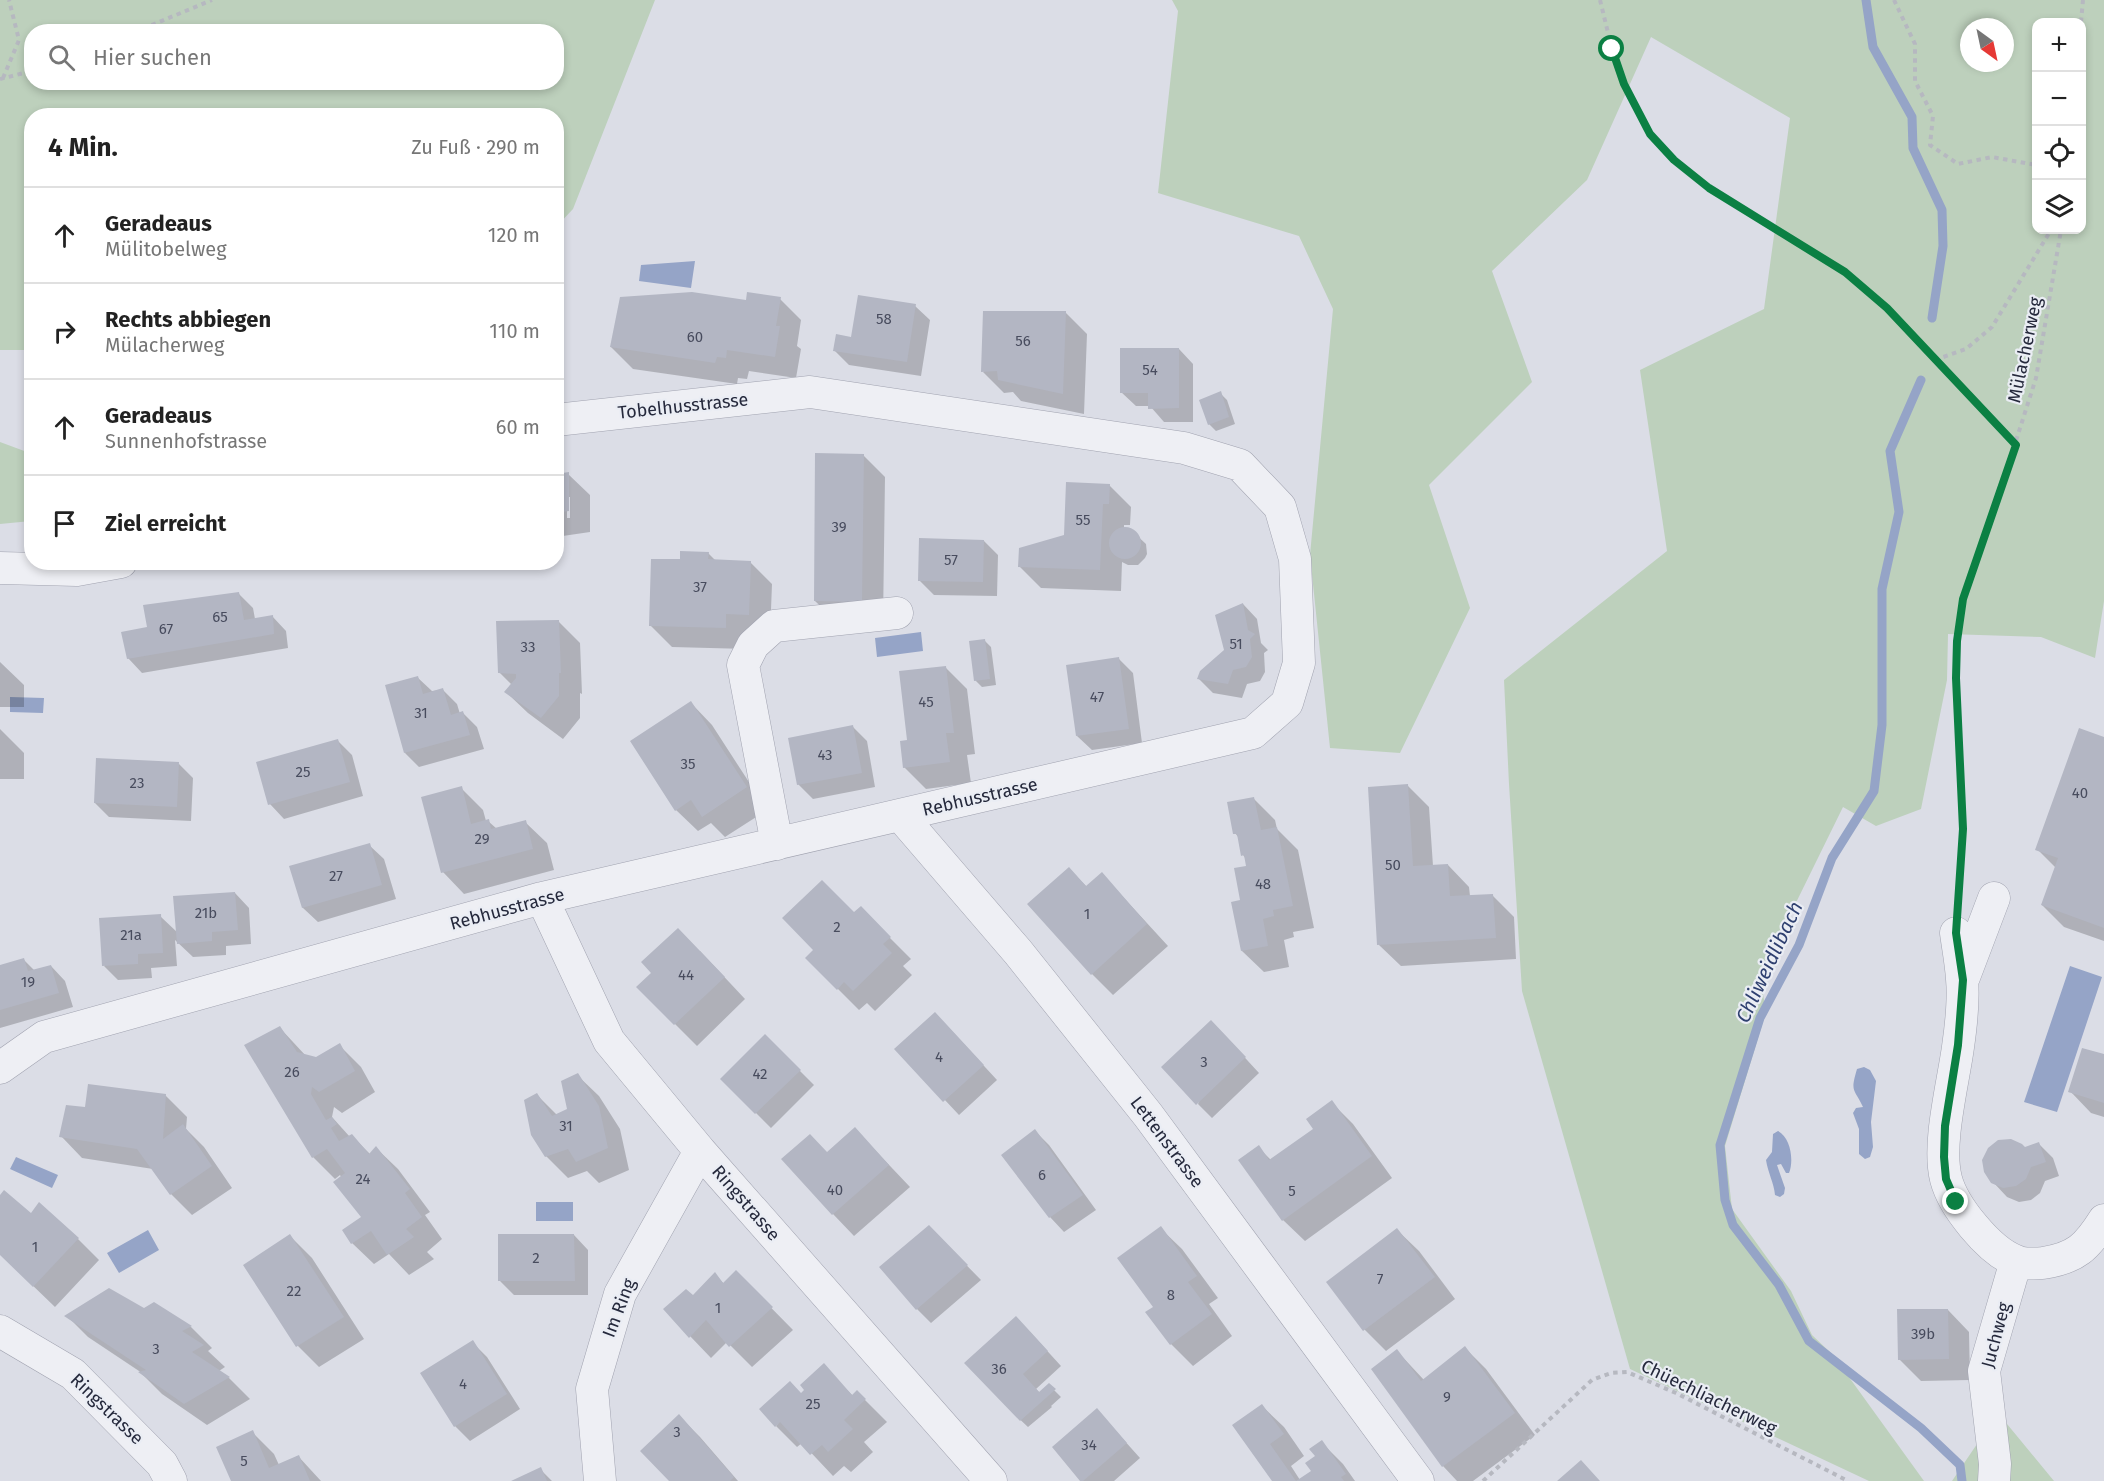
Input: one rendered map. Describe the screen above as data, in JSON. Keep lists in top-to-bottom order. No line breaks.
{"streets":{"street":["Tobelhusstrasse","Rebhusstrasse","Lettenstrasse","Ringstrasse","Im Ring","Juchweg"],"path":["Mülacherweg","Chüechliacherweg"]},"crossings":[["Tobelhusstrasse","Rebhusstrasse"],["Rebhusstrasse","Lettenstrasse"],["Rebhusstrasse","Ringstrasse"],["Ringstrasse","Im Ring"]],"water":["Chliweidlibach"],"house_numbers":["58","60","56","54","55","39","57","37","65","67","51","33","47","45","31","43","35","25","23","40","29","50","27","48","21b","1","2","21a","44","19","4","3","26","42","31","6","24","40","5","1","2","7","22","8","1","39b","3","36","4","9","25","3","34","5"],"north":"bottom right","page":{"map_buttons":["+","−"],"search":"Hier suchen","heading":["4 Min.","Zu Fuß · 290 m"],"list":[["Geradeaus","Mülitobelweg","120 m"],["Rechts abbiegen","Mülacherweg","110 m"],["Geradeaus","Sunnenhofstrasse","60 m"],"Ziel erreicht"]}}
